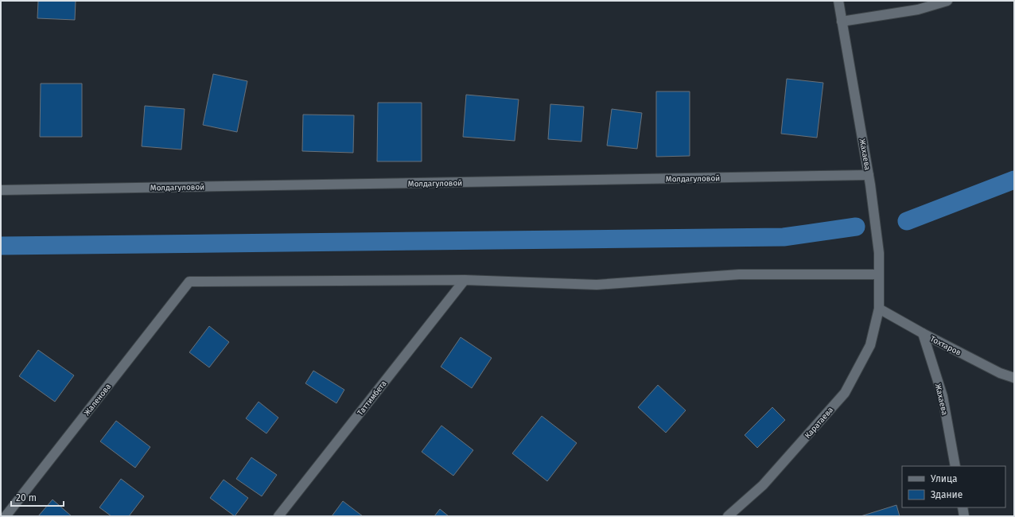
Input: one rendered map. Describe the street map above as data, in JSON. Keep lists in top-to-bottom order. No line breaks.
{"streets":{"street":["Жахаева","Молдагуловой","Тохтаров","Таттимбета","Жаленова","Каратаева"]},"crossings":[["Жахаева","Молдагуловой"],["Жахаева","Тохтаров"],["Жахаева","Каратаева"],["Тохтаров","Каратаева"],["Таттимбета","Жаленова"]],"legend":["Улица","Здание"],"scale_bar":"20 m"}
